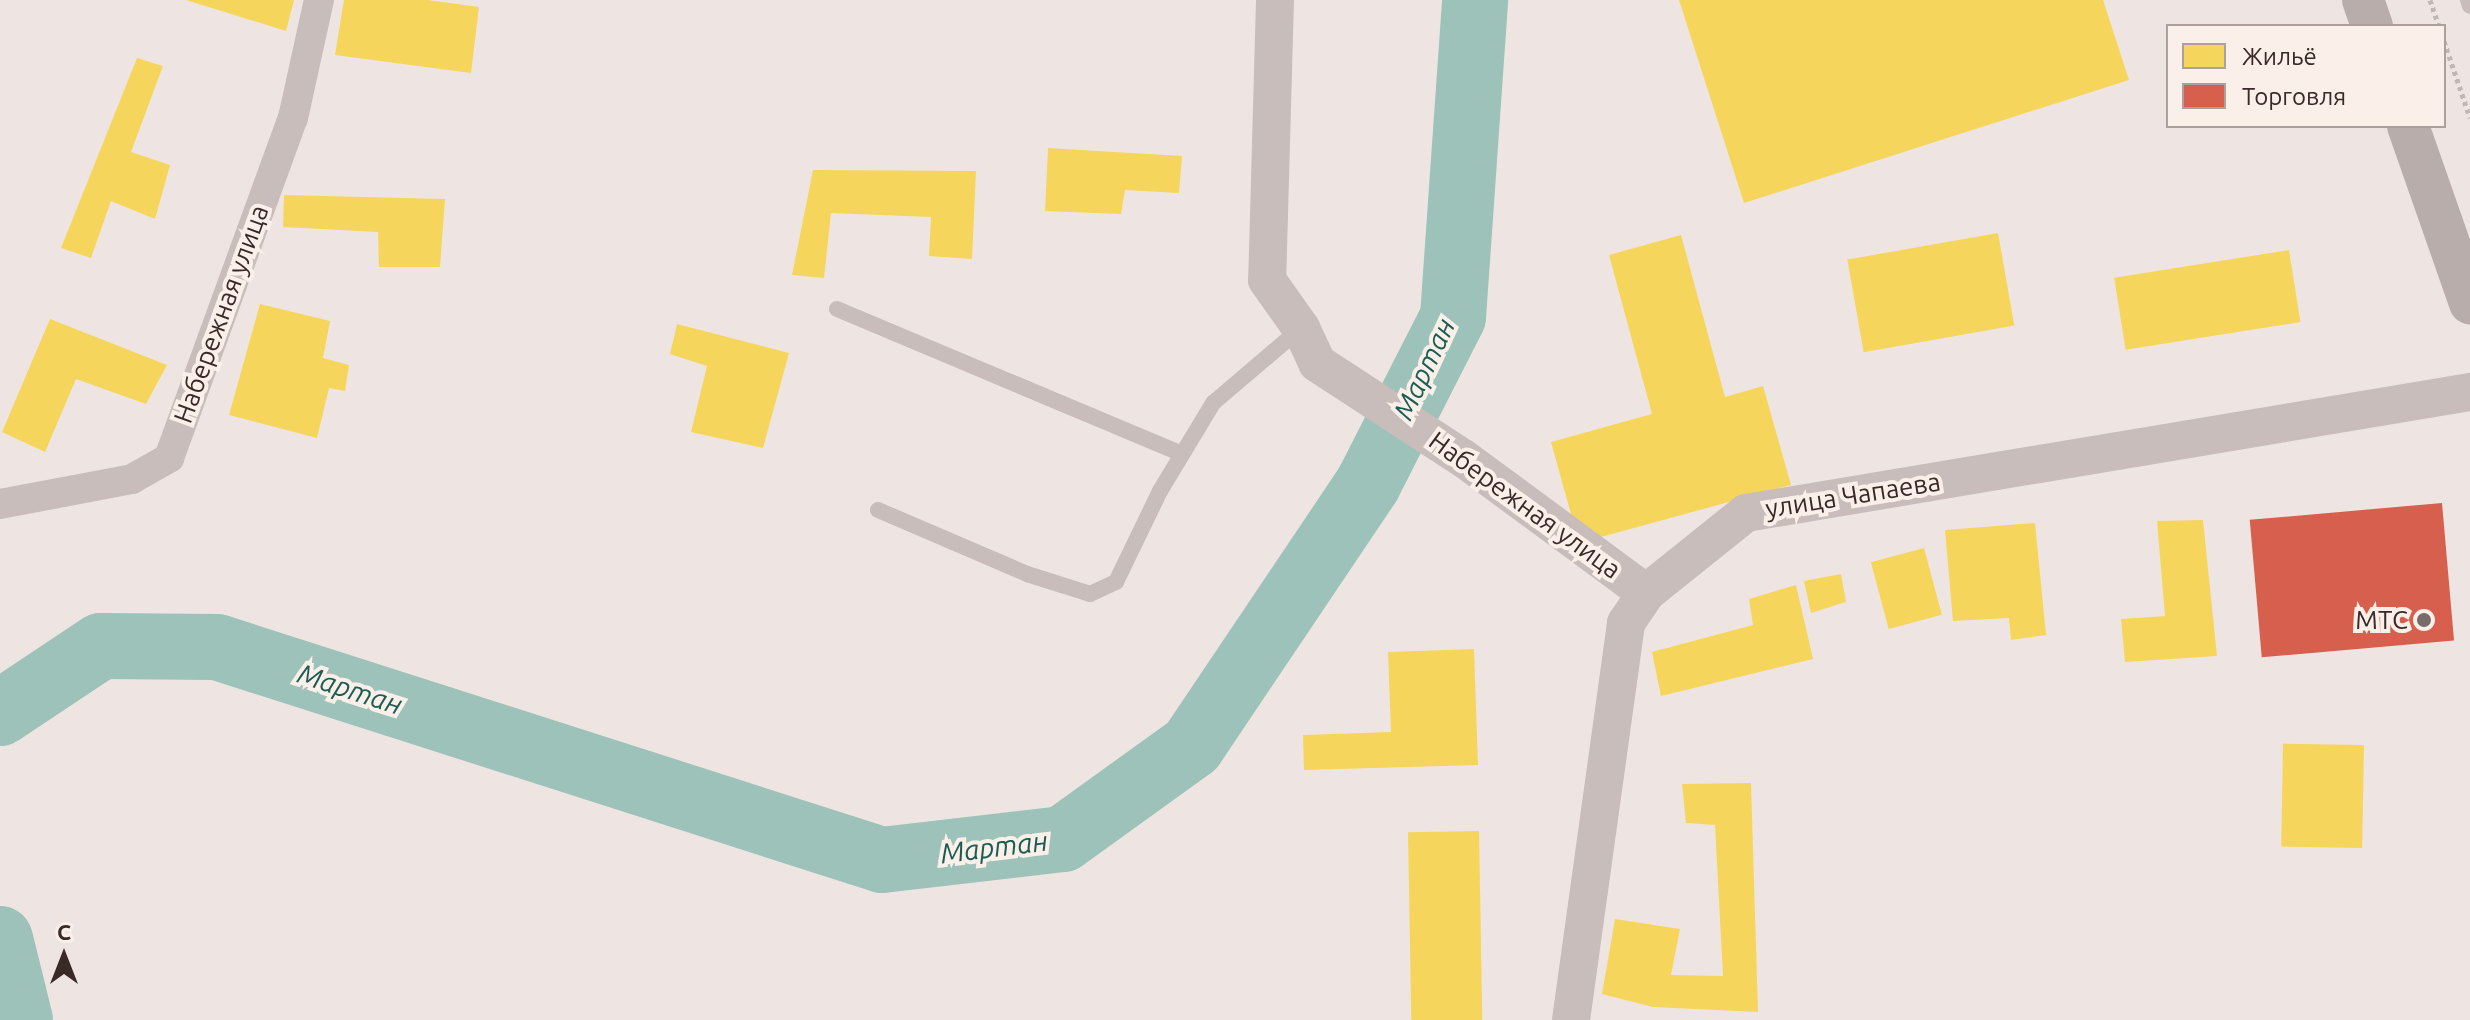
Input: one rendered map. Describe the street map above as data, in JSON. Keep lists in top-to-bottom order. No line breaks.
{"streets":{"street":["Набережная улица","улица Чапаева"]},"crossings":[["Набережная улица","улица Чапаева"]],"water":["Мартан"],"places":["МТС"],"legend":["Жильё","Торговля"],"north":"top"}
